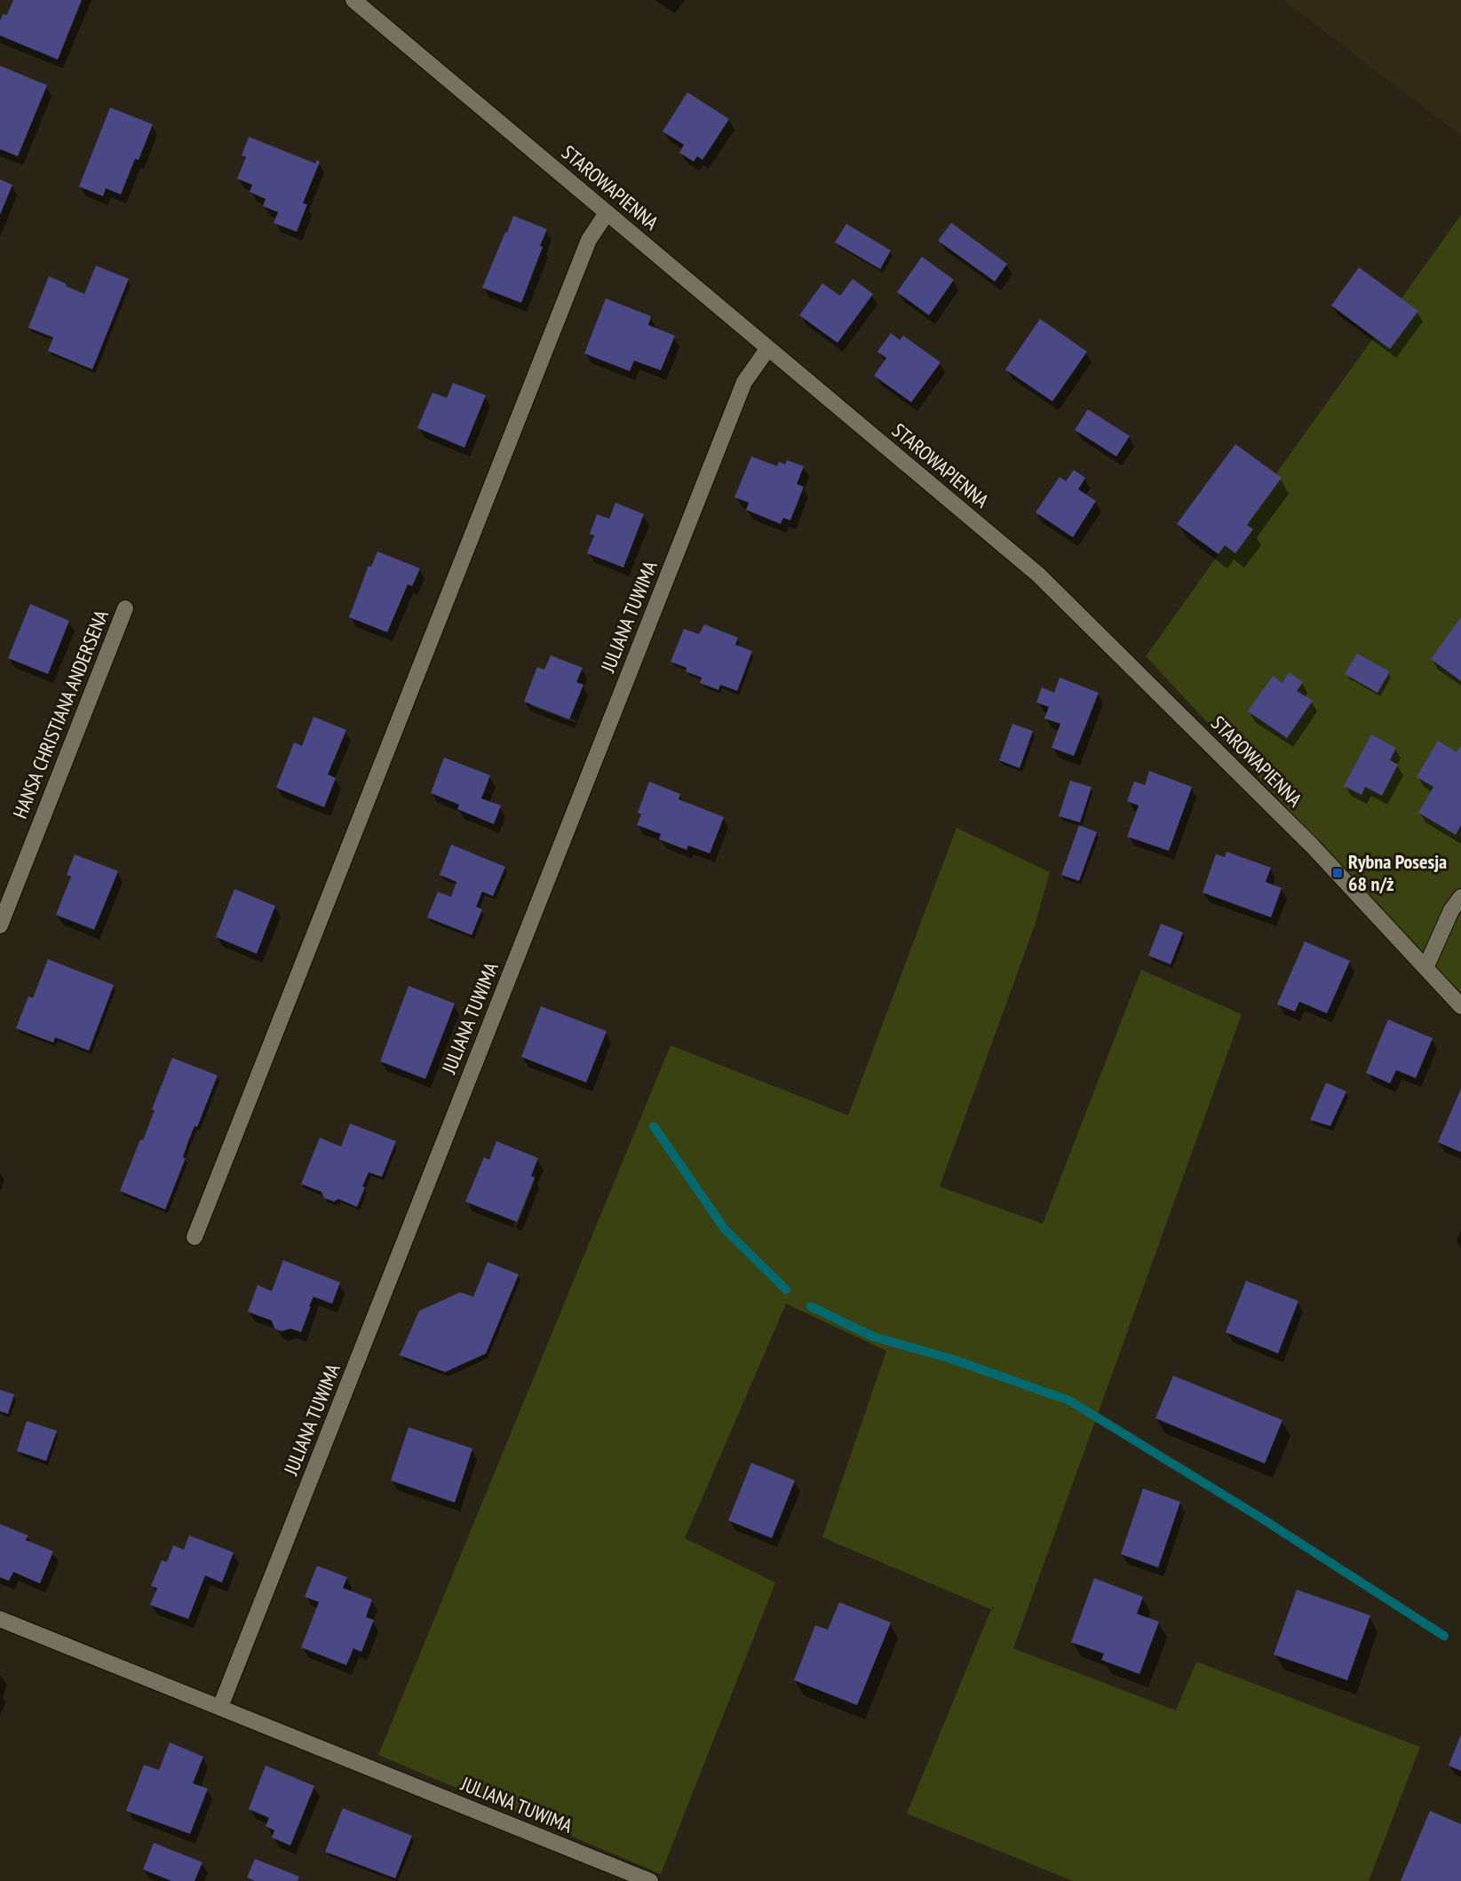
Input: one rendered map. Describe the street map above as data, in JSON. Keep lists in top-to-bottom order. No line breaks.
{"streets":{"street":["STAROWAPIENNA","JULIANA TUWIMA","HANSA CHRISTIANA ANDERSENA"]},"crossings":[["STAROWAPIENNA","JULIANA TUWIMA"]],"places":{"transit":["Rybna Posesja 68 n/ż"]}}
